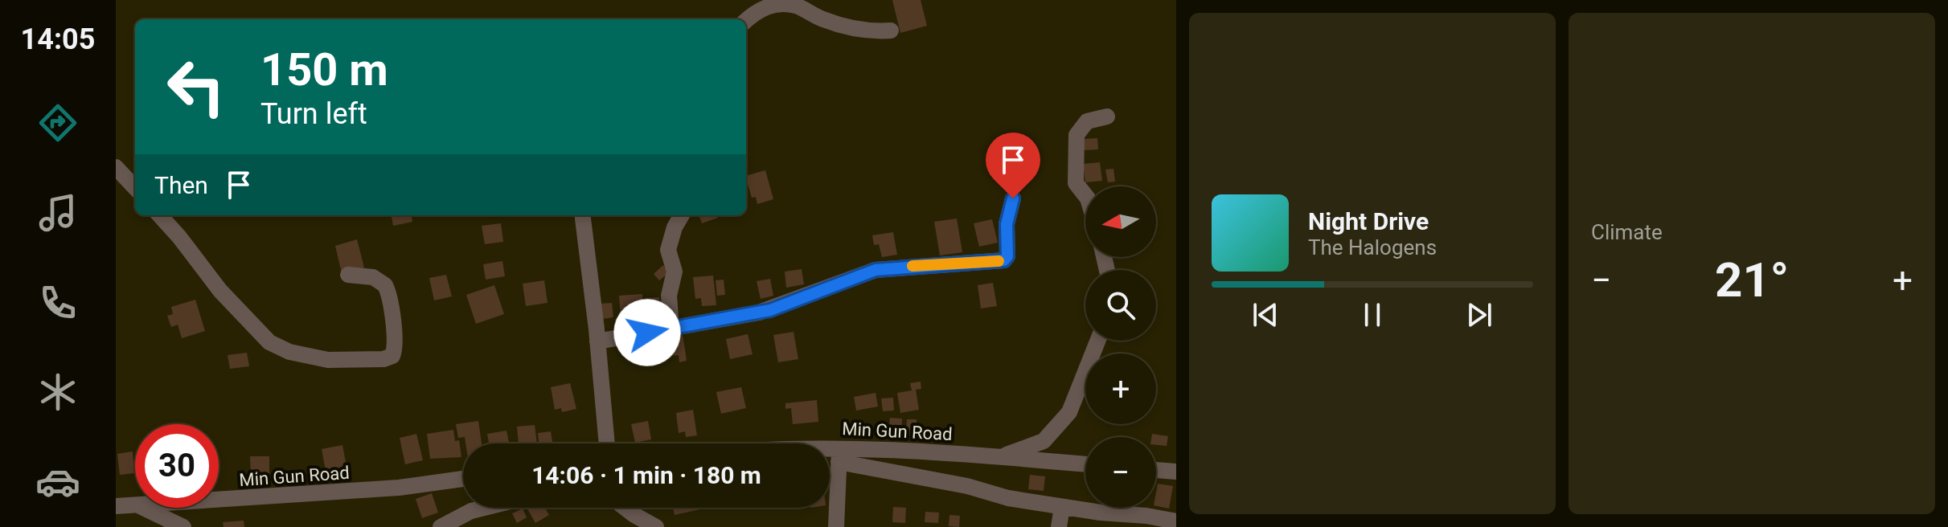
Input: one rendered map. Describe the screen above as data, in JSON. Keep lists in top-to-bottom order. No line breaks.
{"streets":{"street":["Min Gun Road"]},"north":"left","page":{"tabs":"14:05","tile":"Climate","turn":["150 m","Turn left"],"then":"Then","map_buttons":["+","−"],"song":["Night Drive","The Halogens"],"heat":["−","21°","+"],"limit":"30","trip":"14:06 · 1 min · 180 m"}}
